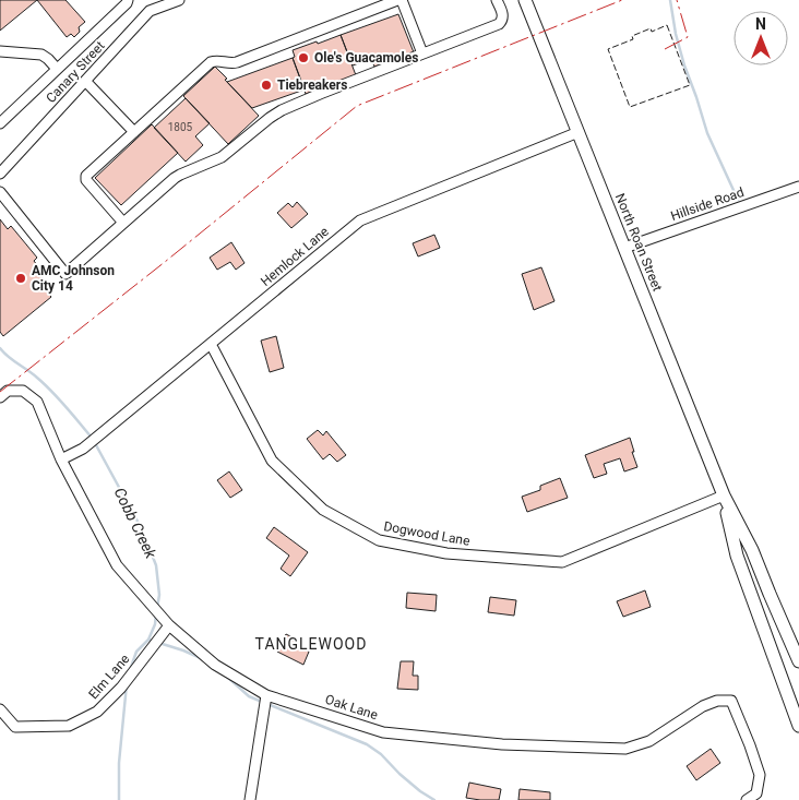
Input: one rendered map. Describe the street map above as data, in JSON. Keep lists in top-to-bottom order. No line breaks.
{"streets":{"main road":["North Roan Street"],"street":["Canary Street","Hillside Road","Hemlock Lane","Dogwood Lane","Elm Lane","Oak Lane"]},"crossings":[["Hillside Road","North Roan Street"],["North Roan Street","Hemlock Lane"],["North Roan Street","Dogwood Lane"],["Hemlock Lane","Dogwood Lane"],["Hemlock Lane","Oak Lane"],["Elm Lane","Oak Lane"]],"districts":["TANGLEWOOD"],"water":["Cobb Creek"],"places":["Ole's Guacamoles","Tiebreakers","AMC Johnson City 14"],"house_numbers":["1805"],"north":"top"}
